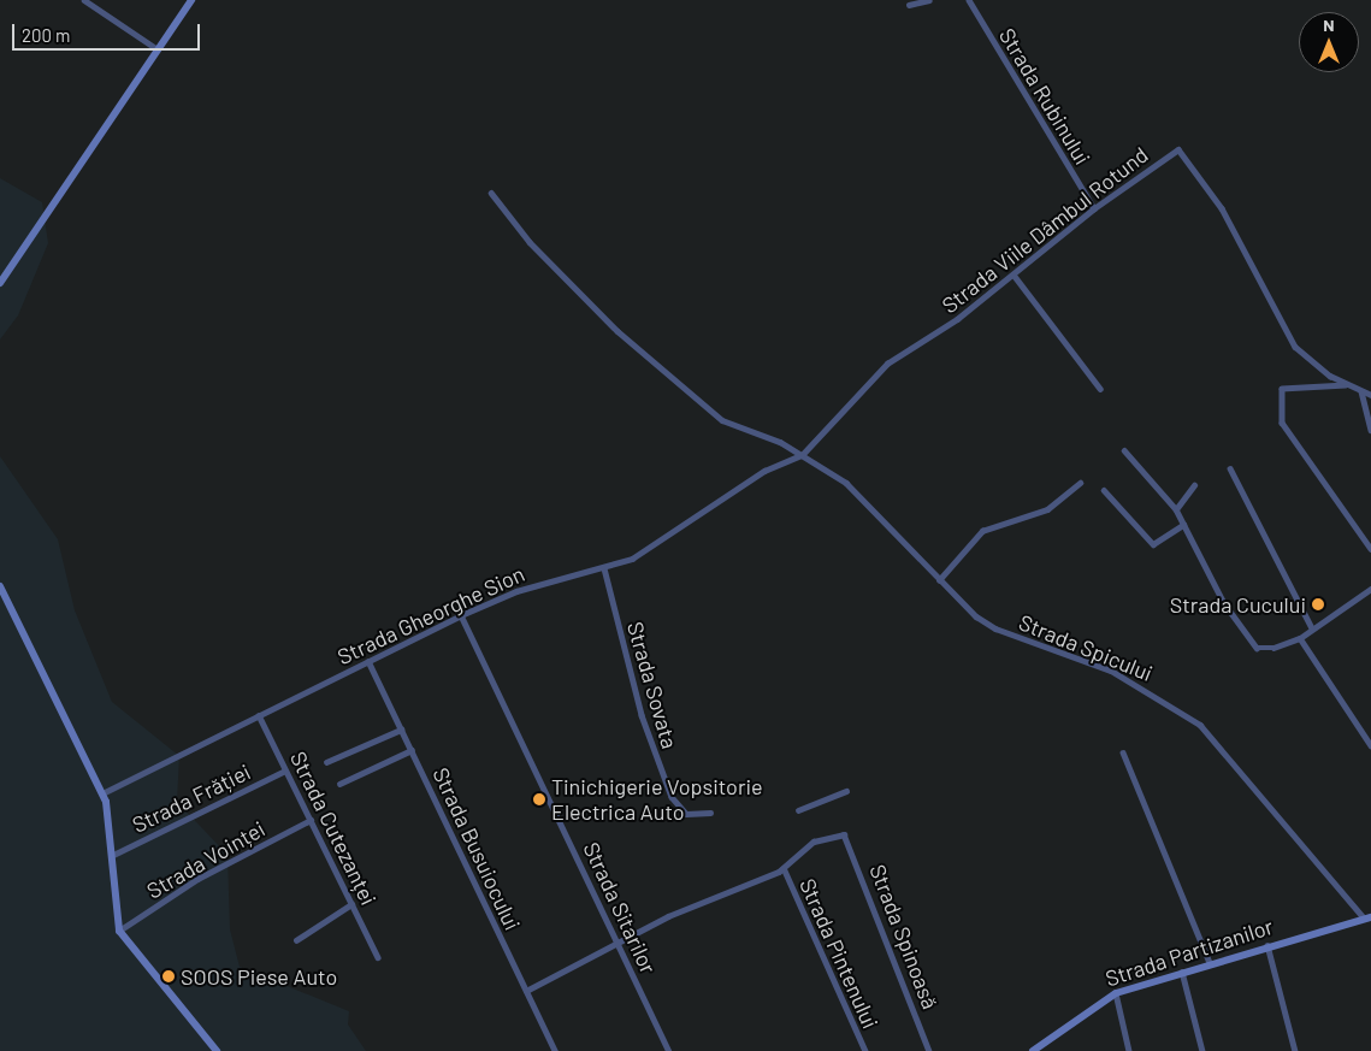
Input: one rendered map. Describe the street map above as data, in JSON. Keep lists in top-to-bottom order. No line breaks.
{"streets":{"street":["Strada Rubinului","Strada Viile Dâmbul Rotund","Strada Gheorghe Sion","Strada Spicului","Strada Sovata","Strada Frăției","Strada Cutezanței","Strada Busuiocului","Strada Voinței","Strada Sitarilor","Strada Spinoasă","Strada Partizanilor","Strada Pintenului"]},"crossings":[["Strada Rubinului","Strada Viile Dâmbul Rotund"],["Strada Viile Dâmbul Rotund","Strada Gheorghe Sion"],["Strada Viile Dâmbul Rotund","Strada Spicului"],["Strada Gheorghe Sion","Strada Spicului"],["Strada Gheorghe Sion","Strada Sovata"],["Strada Gheorghe Sion","Strada Cutezanței"],["Strada Gheorghe Sion","Strada Busuiocului"],["Strada Gheorghe Sion","Strada Sitarilor"],["Strada Spicului","Strada Partizanilor"],["Strada Frăției","Strada Cutezanței"],["Strada Cutezanței","Strada Voinței"],["Strada Spinoasă","Strada Pintenului"]],"places":["Strada Cucului","Tinichigerie Vopsitorie Electrica Auto","SOOS Piese Auto"],"scale_bar":"200 m","north":"top"}
